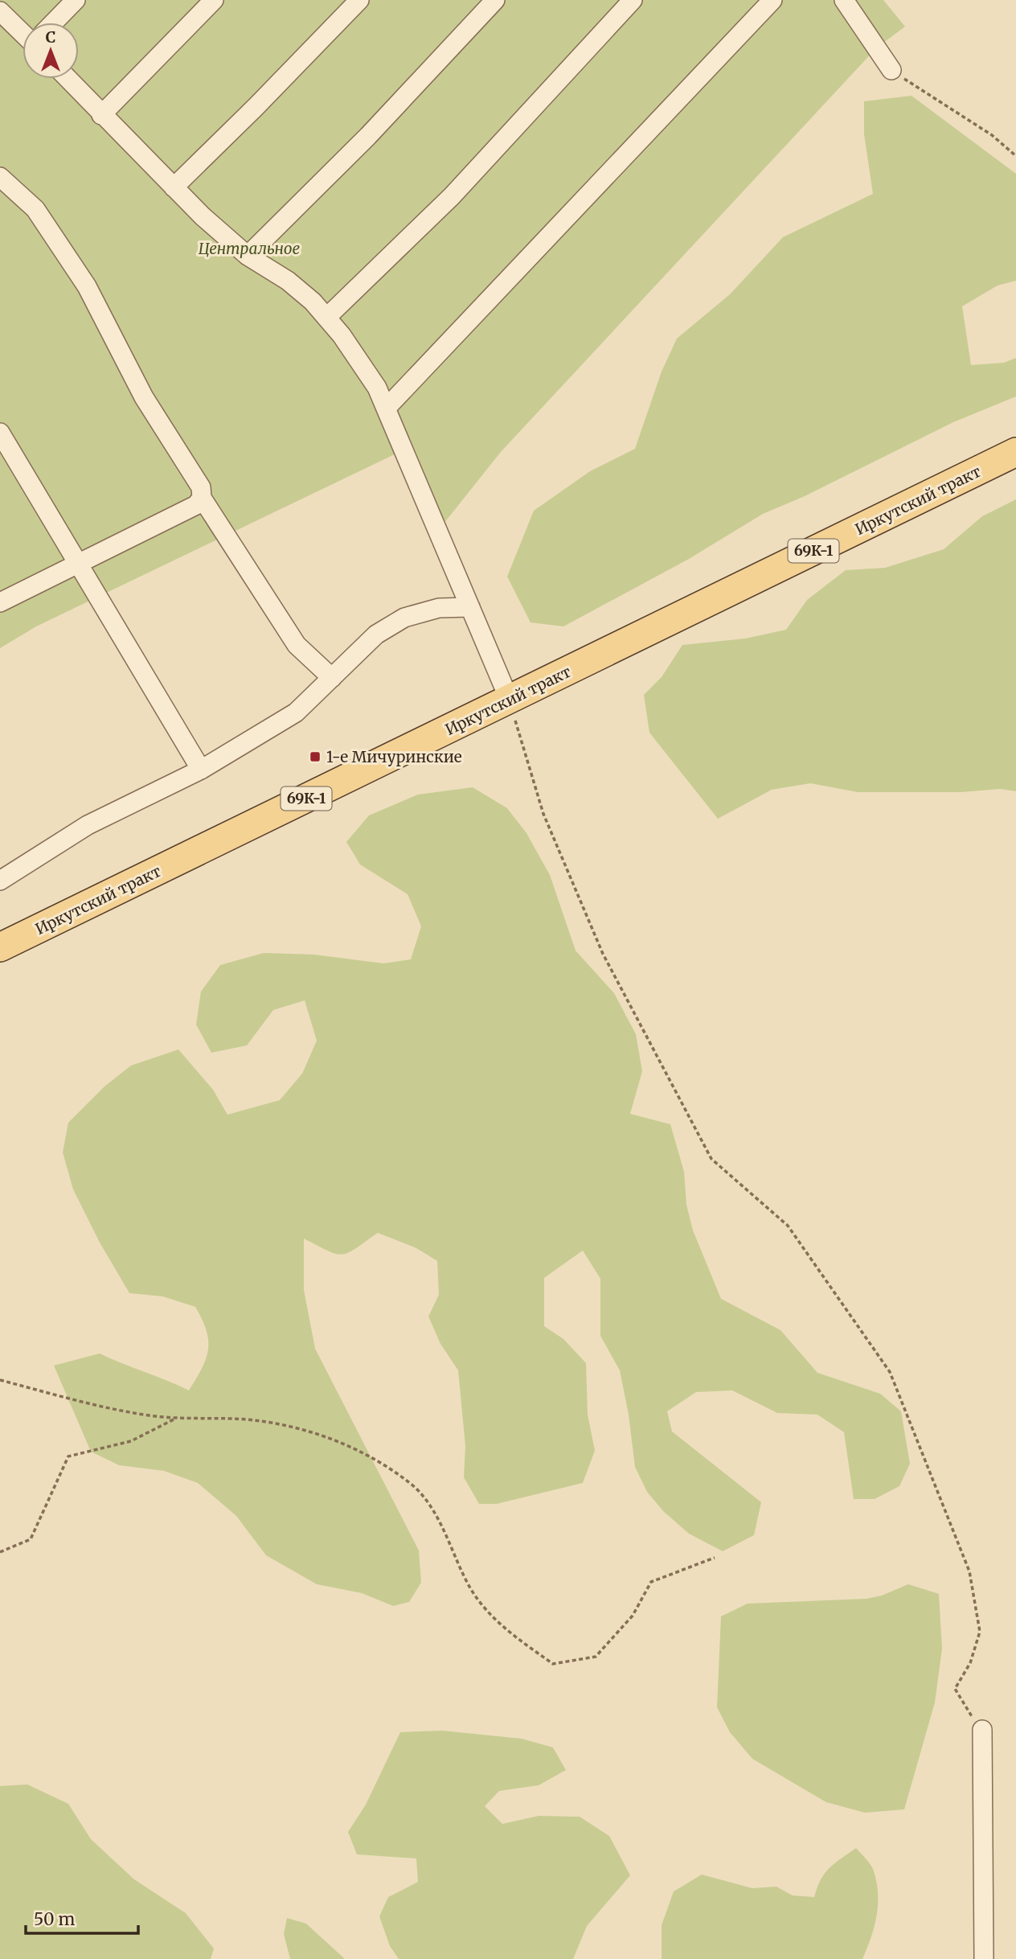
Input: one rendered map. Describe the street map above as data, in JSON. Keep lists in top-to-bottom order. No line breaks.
{"streets":{"main road":["Иркутский тракт","69К-1"]},"parks":["Центральное"],"places":{"transit":["1-е Мичуринские"]},"scale_bar":"50 m","north":"top"}
